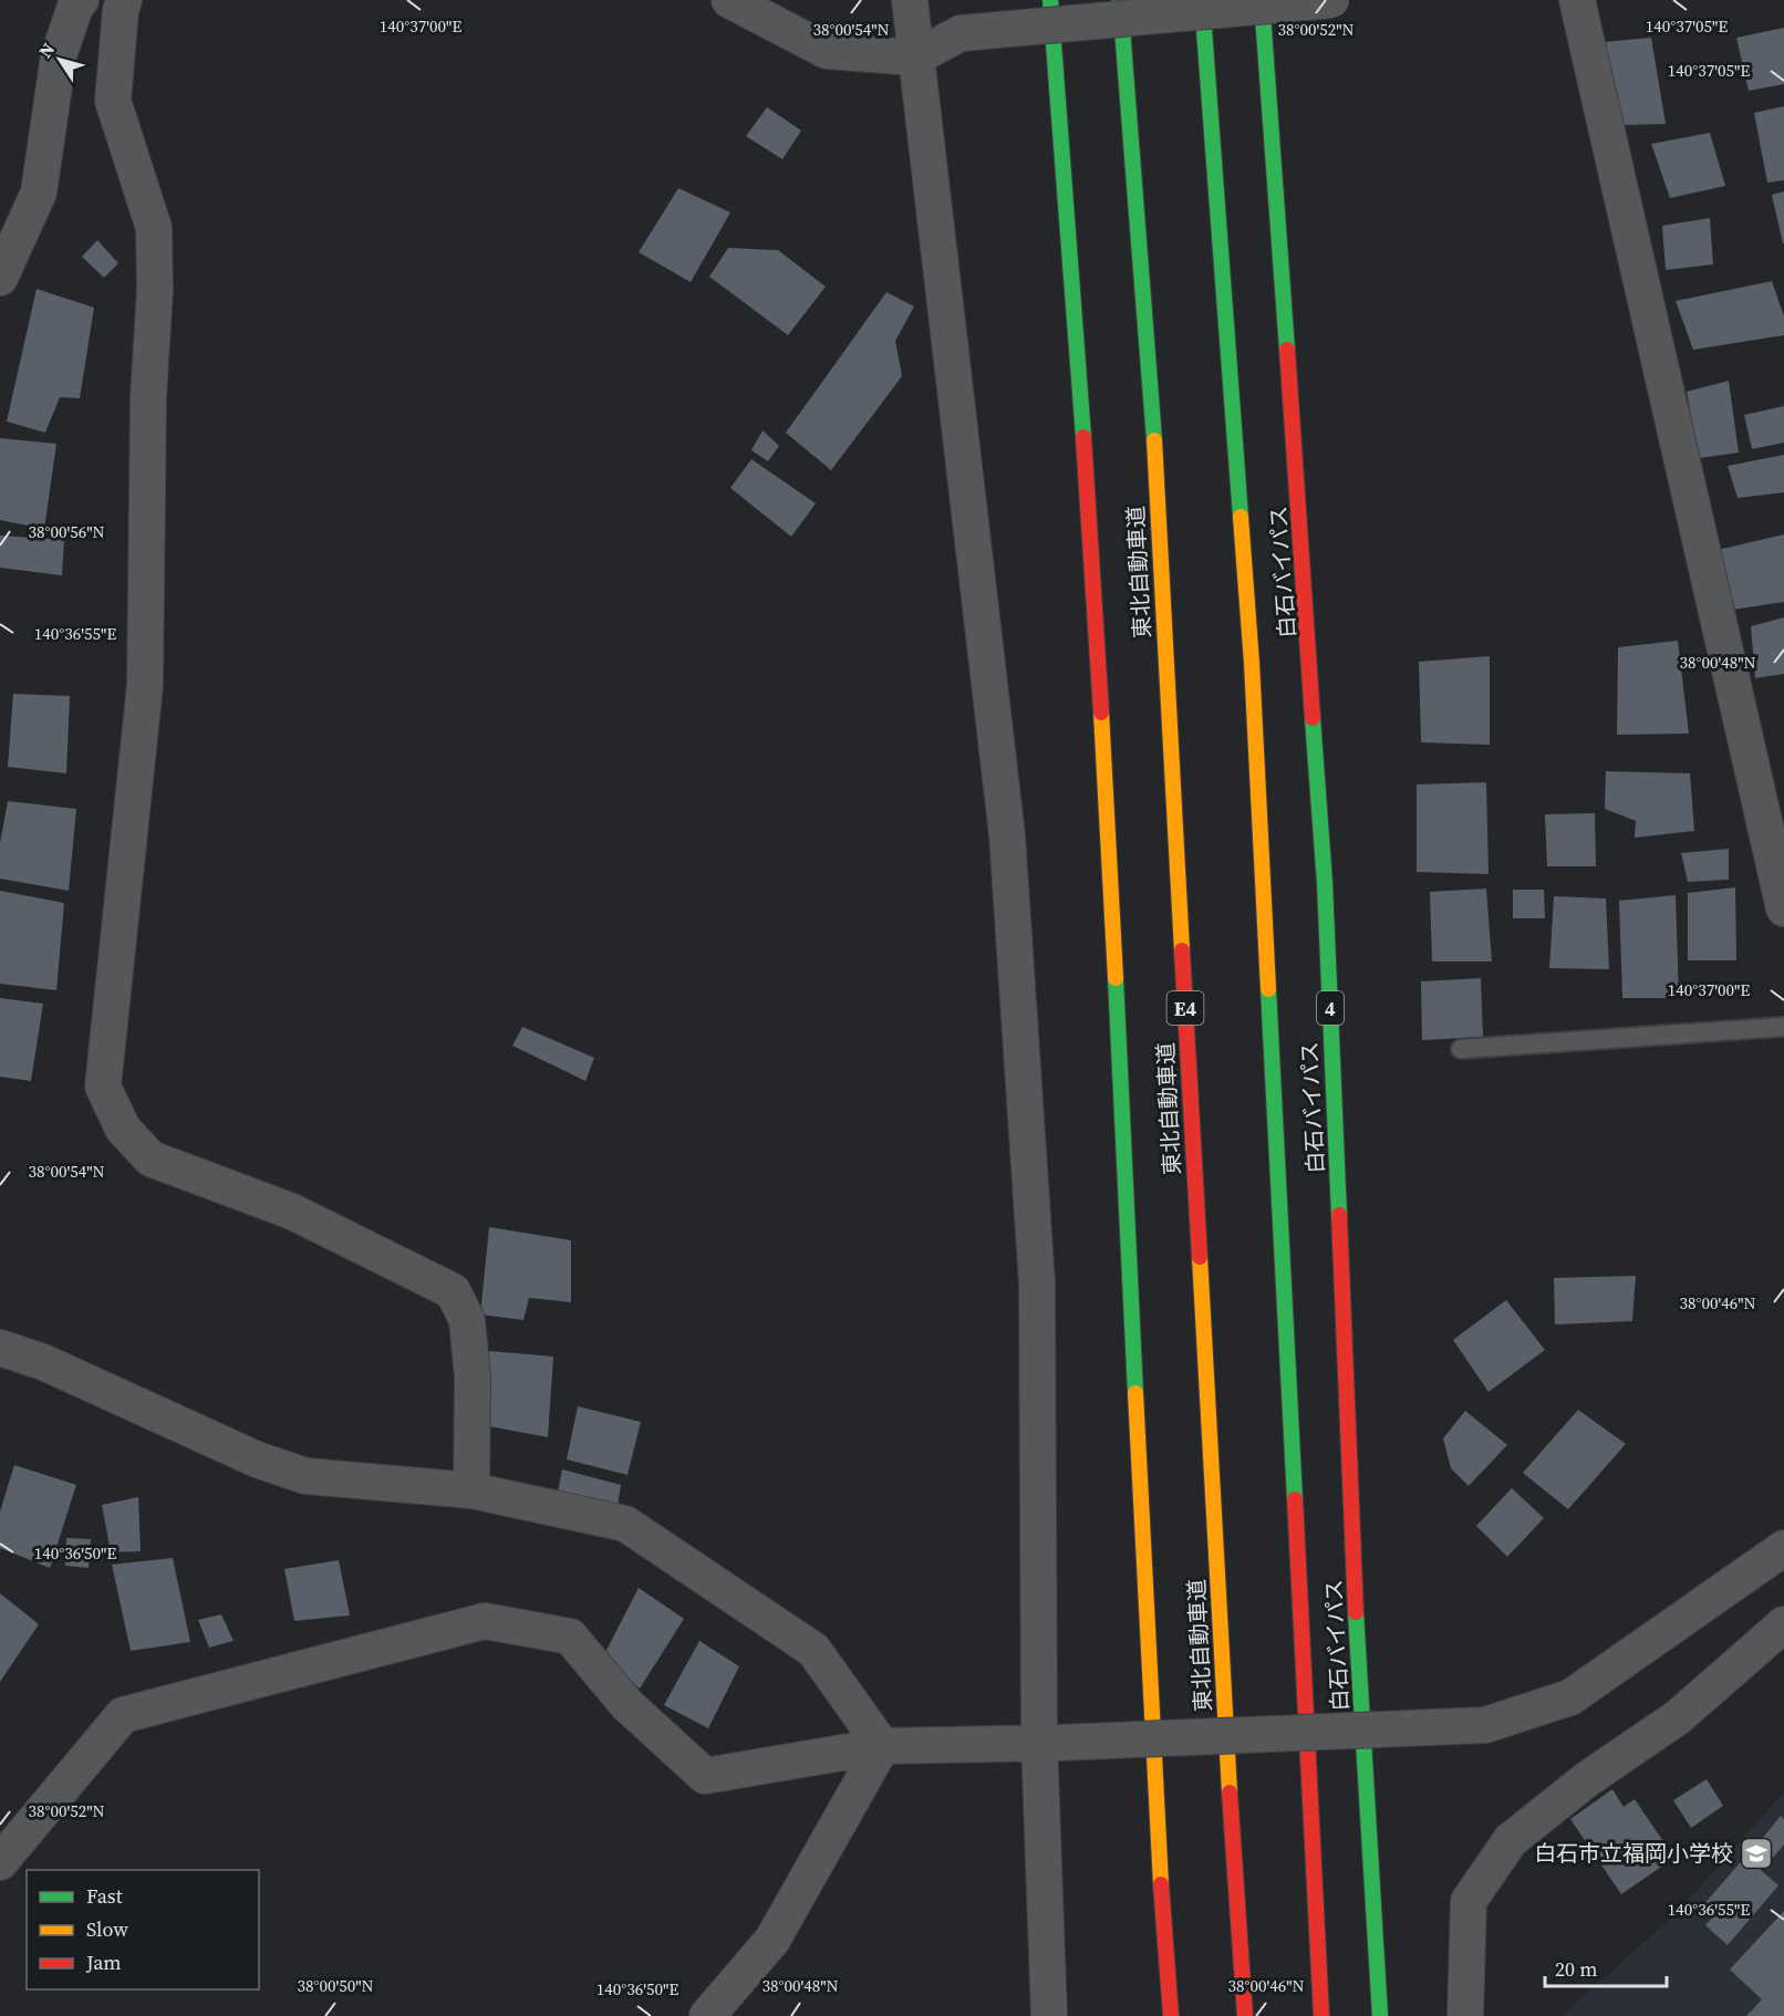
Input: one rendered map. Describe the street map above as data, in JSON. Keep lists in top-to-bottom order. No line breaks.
{"streets":{"highway":["東北自動車道","白石バイパス","E4","4"]},"places":{"school or university":["白石市立福岡小学校"]},"legend":["Fast","Slow","Jam"],"scale_bar":"20 m","north":"top left","coordinates":["140°37'05\"E","140°37'00\"E","38°00'54\"N","38°00'52\"N","38°00'56\"N","140°36'55\"E","38°00'48\"N","38°00'46\"N","140°36'50\"E","38°00'50\"N"]}
